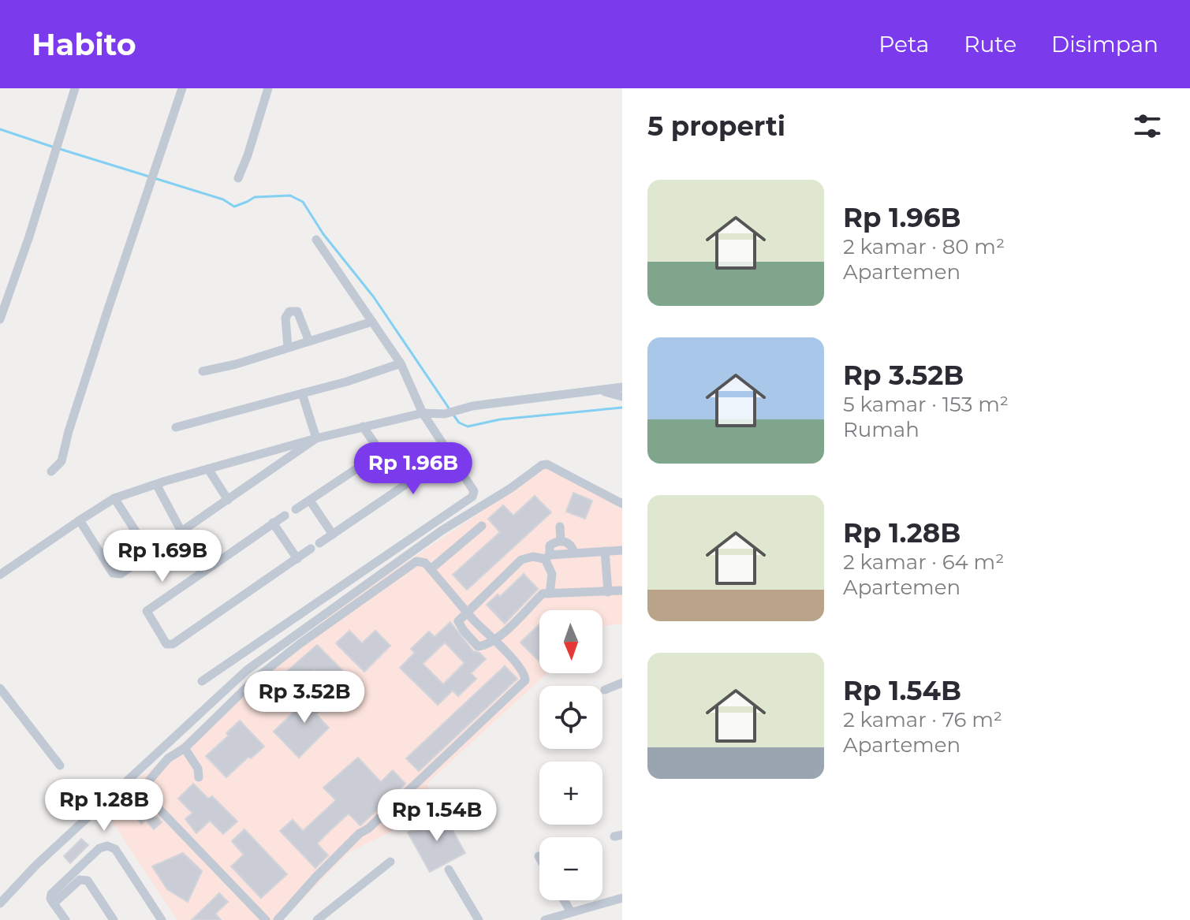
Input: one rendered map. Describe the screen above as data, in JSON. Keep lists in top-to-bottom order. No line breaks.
{"north":"bottom","page":{"header":"Habito","nav":["Peta","Rute","Disimpan"],"heading":"5 properti","list":[{"name":"Rp 1.96B","note":"2 kamar · 80 m² · Apartemen"},{"name":"Rp 3.52B","note":"5 kamar · 153 m² · Rumah"},{"name":"Rp 1.28B","note":"2 kamar · 64 m² · Apartemen"},{"name":"Rp 1.54B","note":"2 kamar · 76 m² · Apartemen"}],"price":["Rp 1.96B","Rp 1.69B","Rp 3.52B","Rp 1.28B","Rp 1.54B"],"map_buttons":["+","−"]}}
